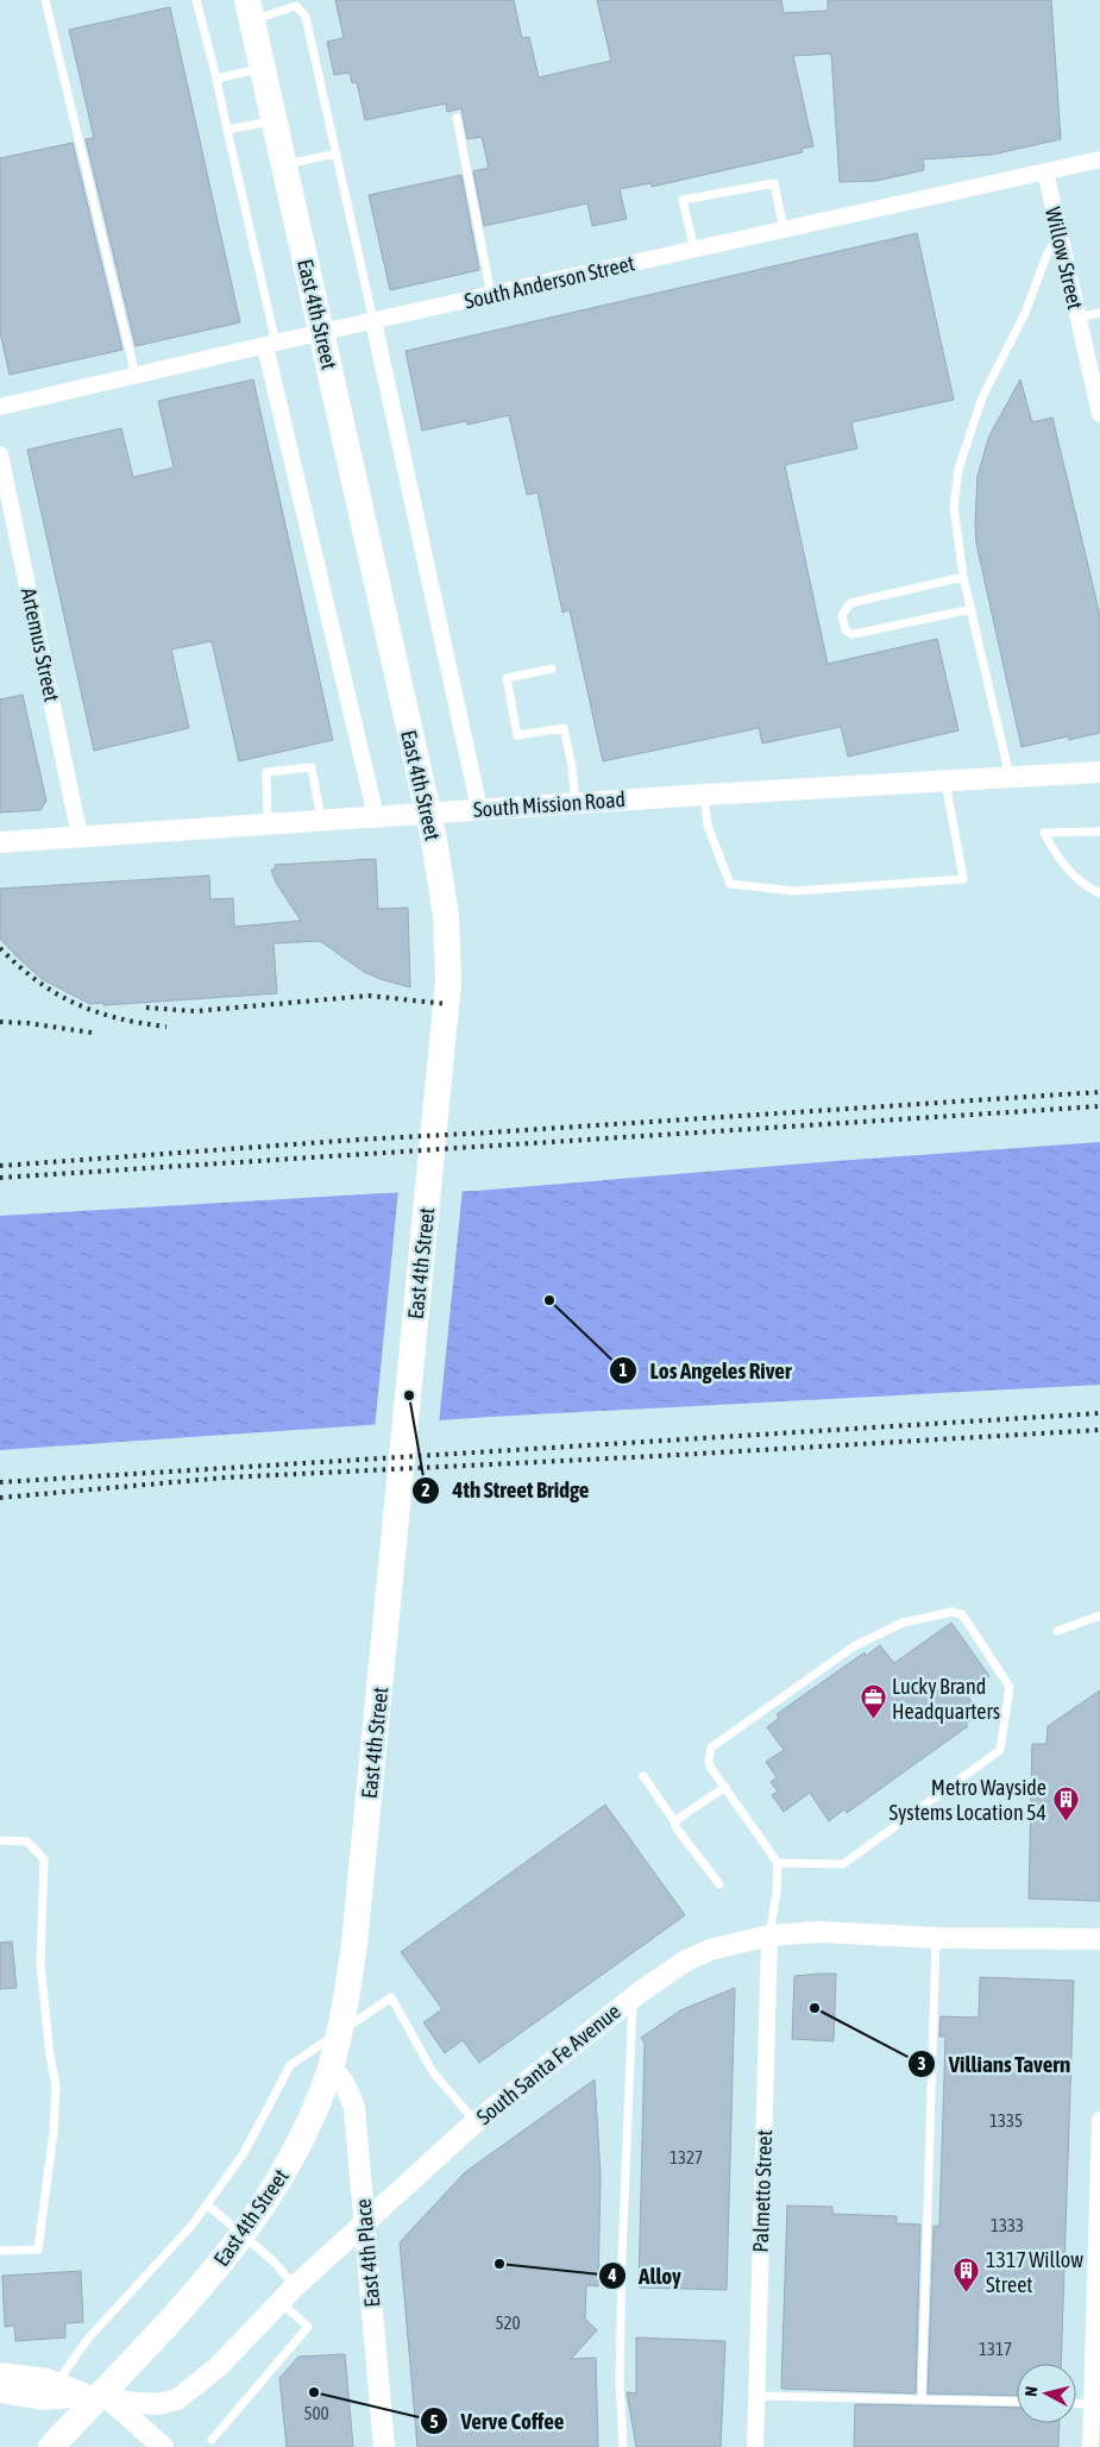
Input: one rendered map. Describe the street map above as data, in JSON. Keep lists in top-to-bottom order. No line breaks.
{"streets":{"main road":["East 4th Street"],"street":["Willow Street","South Anderson Street","Artemus Street","South Mission Road","South Santa Fe Avenue","Palmetto Street","East 4th Place"]},"crossings":[["Willow Street","South Anderson Street"],["South Anderson Street","East 4th Street"],["East 4th Street","East 4th Place"],["Artemus Street","South Mission Road"],["South Santa Fe Avenue","Palmetto Street"]],"places":{"other":["Los Angeles River","4th Street Bridge","Villians Tavern","Alloy","Verve Coffee"],"office":["Lucky Brand Headquarters"],"building":["Metro Wayside Systems Location 54","1317 Willow Street"]},"house_numbers":["1335","1327","1333","520","1317","500"],"north":"left"}
